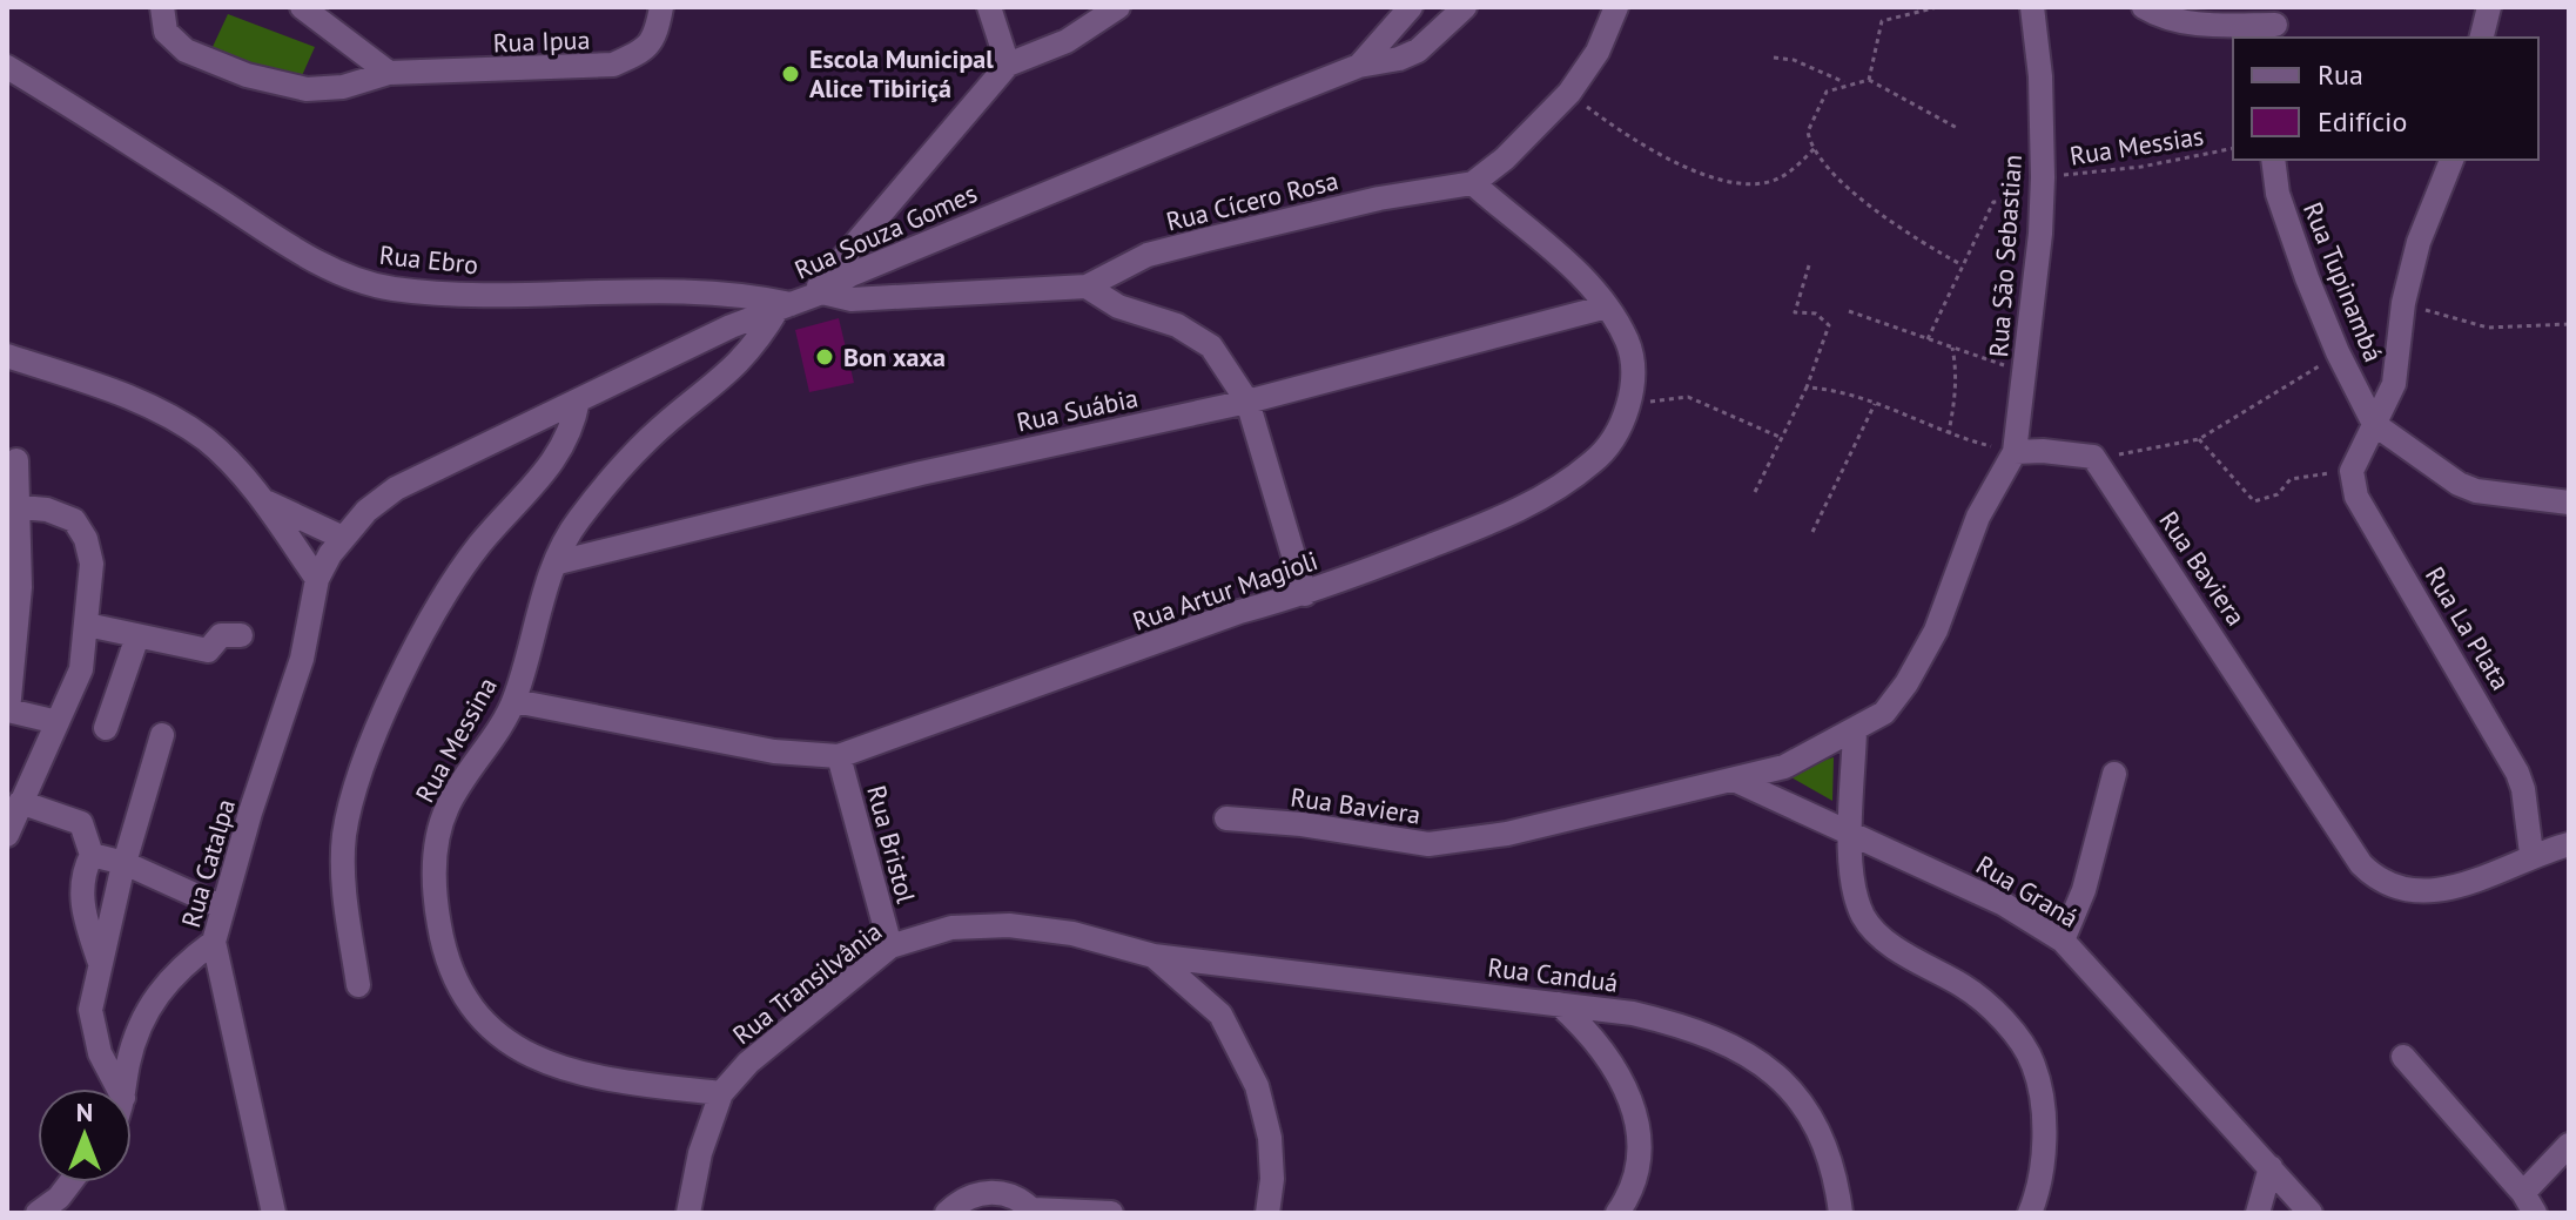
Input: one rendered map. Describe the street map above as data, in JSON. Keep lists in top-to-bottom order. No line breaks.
{"streets":{"street":["Rua Ipua","Rua Cícero Rosa","Rua Souza Gomes","Rua São Sebastian","Rua Ebro","Rua Tupinambá","Rua Suábia","Rua Baviera","Rua Artur Magioli","Rua La Plata","Rua Messina","Rua Bristol","Rua Catalpa","Rua Graná","Rua Canduá","Rua Transilvânia"],"path":["Rua Messias"]},"crossings":[["Rua Messias","Rua São Sebastian"],["Rua Cícero Rosa","Rua Souza Gomes"],["Rua Cícero Rosa","Rua Ebro"],["Rua Cícero Rosa","Rua Artur Magioli"],["Rua Cícero Rosa","Rua Messina"],["Rua Souza Gomes","Rua Ebro"],["Rua Souza Gomes","Rua Messina"],["Rua Souza Gomes","Rua Catalpa"],["Rua São Sebastian","Rua Baviera"],["Rua Ebro","Rua Messina"],["Rua Suábia","Rua Artur Magioli"],["Rua Suábia","Rua Messina"],["Rua Baviera","Rua La Plata"],["Rua Baviera","Rua Graná"],["Rua Artur Magioli","Rua Messina"],["Rua Artur Magioli","Rua Bristol"],["Rua Messina","Rua Transilvânia"],["Rua Bristol","Rua Transilvânia"],["Rua Canduá","Rua Transilvânia"]],"places":["Escola Municipal Alice Tibiriçá","Bon xaxa"],"legend":["Rua","Edifício"],"north":"top"}
